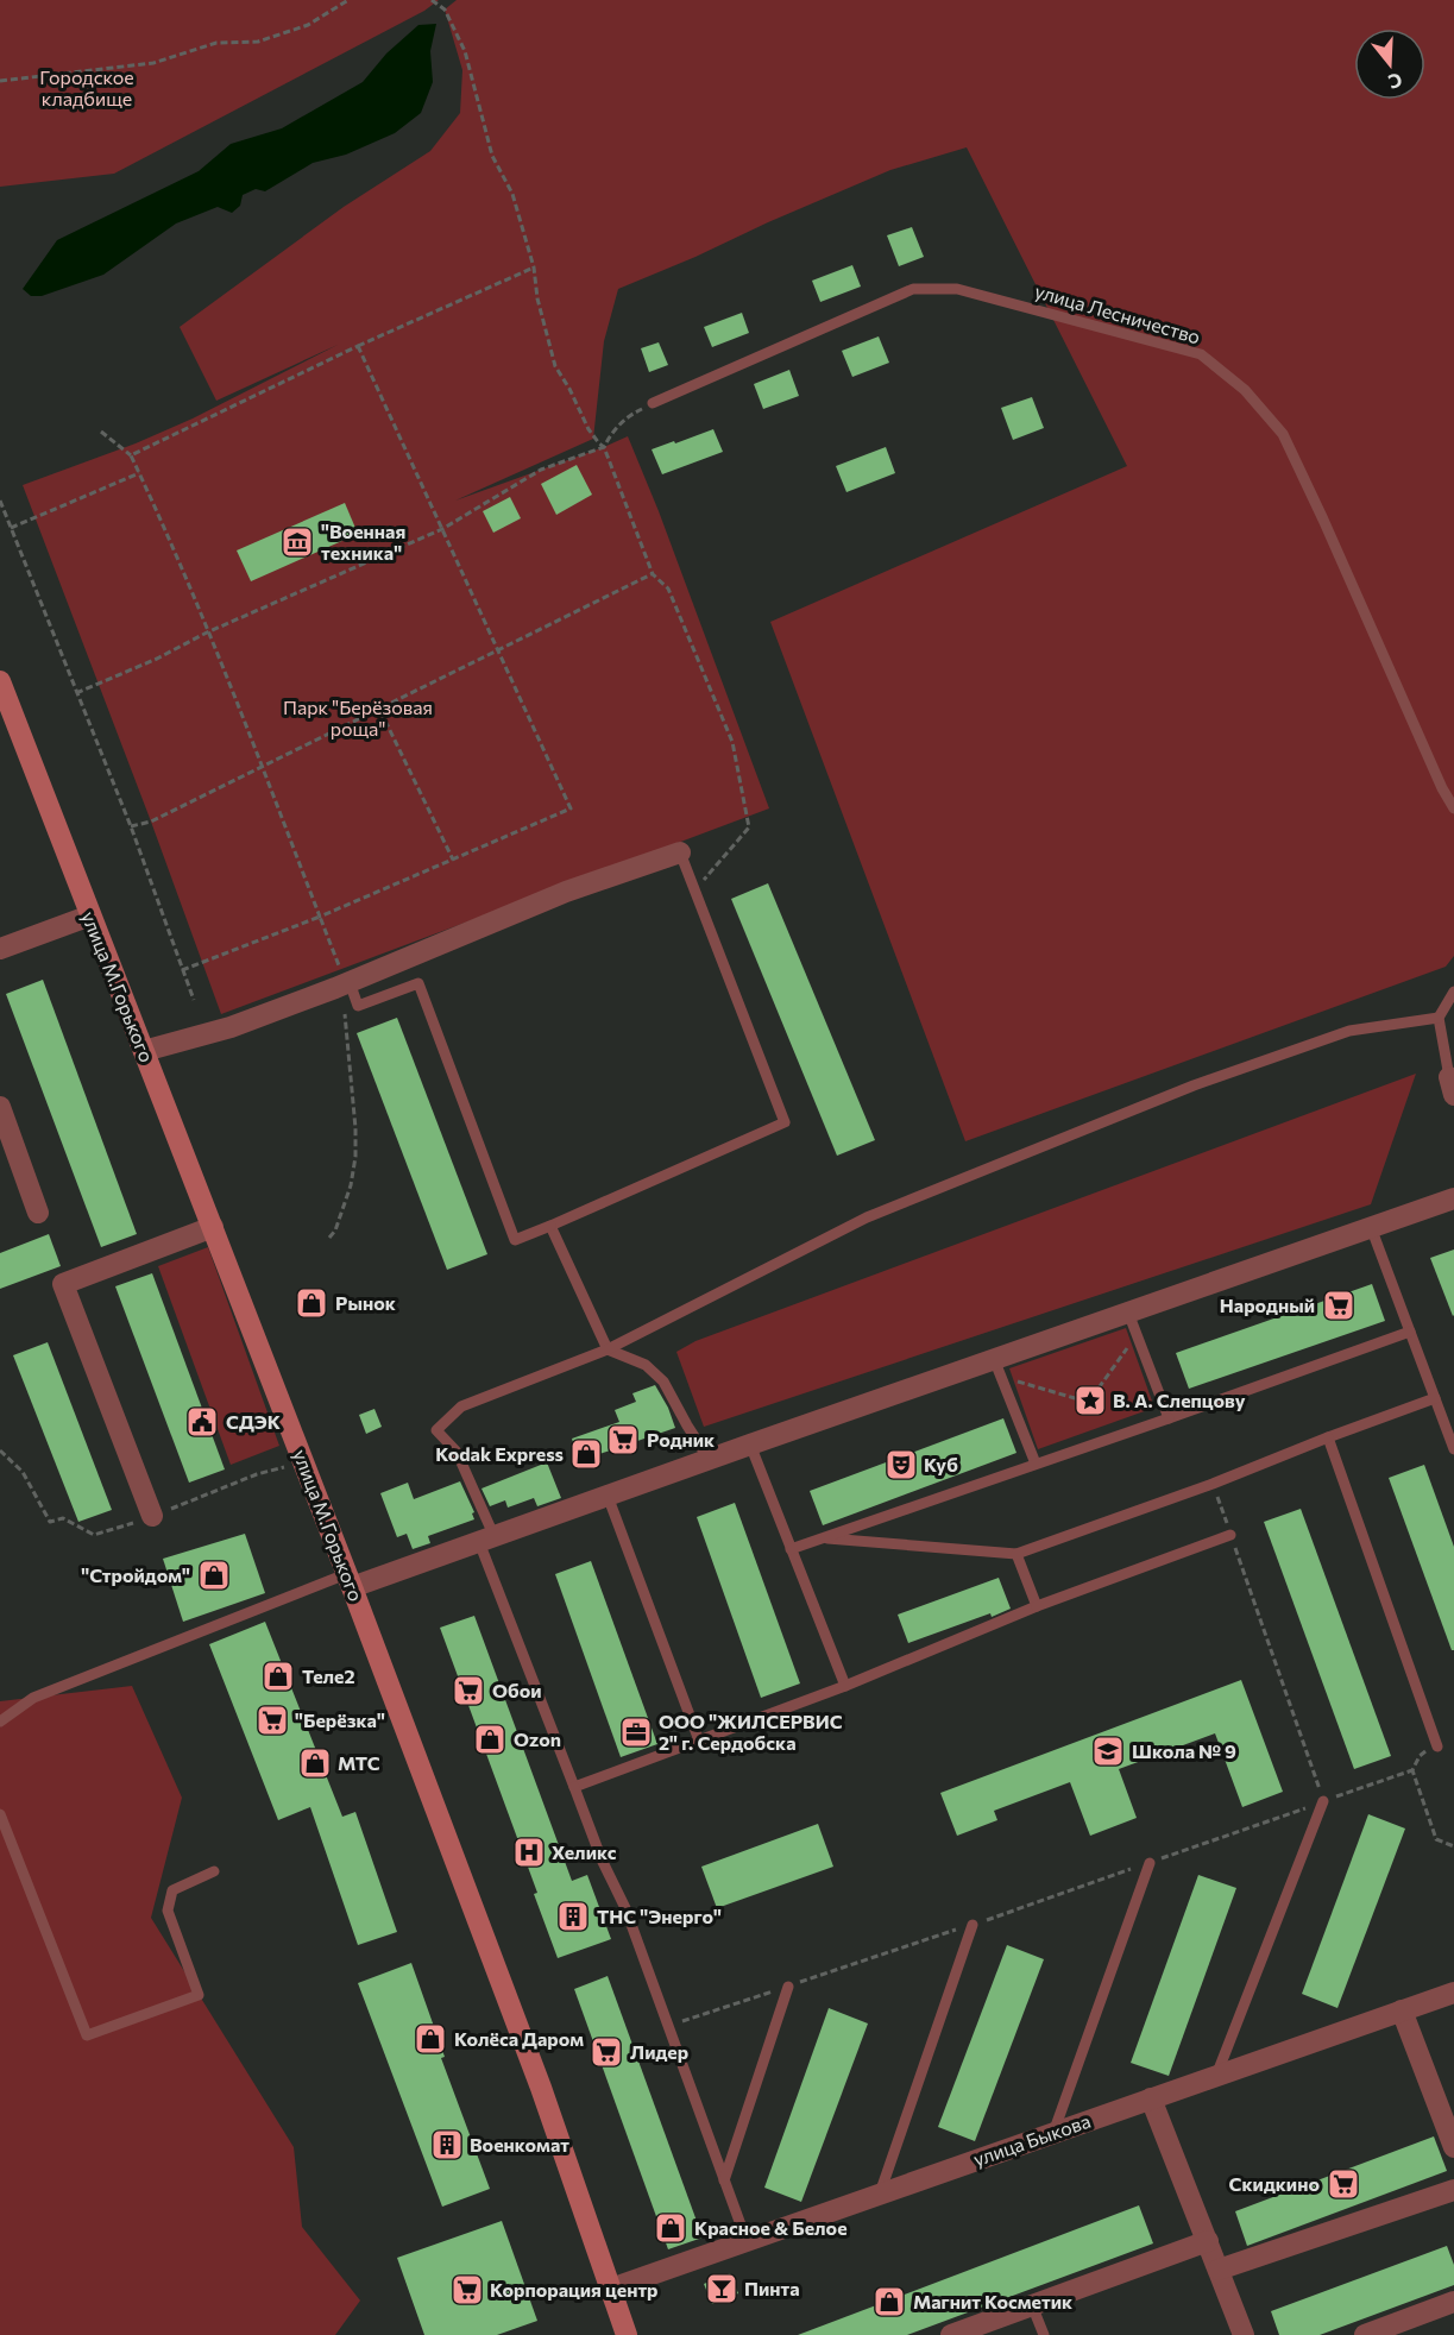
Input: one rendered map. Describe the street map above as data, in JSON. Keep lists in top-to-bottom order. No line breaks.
{"streets":{"main road":["улица М.Горького"],"street":["улица Быкова"],"lane":["улица Лесничество"]},"crossings":[["улица М.Горького","улица Быкова"]],"parks":["Городское кладбище","Парк \"Берёзовая роща\""],"places":{"museum":["\"Военная техника\""],"shop":["Рынок","Kodak Express","\"Стройдом\"","Теле2","Ozon","МТС","Колёса Даром","Красное & Белое","Магнит Косметик"],"supermarket":["Народный","Родник","Обои","\"Берёзка\"","Лидер","Скидкино","Корпорация центр"],"place":["В. А. Слепцову"],"public building":["СДЭК"],"theatre":["Куб"],"office":["ООО \"ЖИЛСЕРВИС 2\" г. Сердобска"],"school or university":["Школа № 9"],"hospital":["Хеликс"],"building":["ТНС \"Энерго\"","Военкомат"],"bar":["Пинта"]},"north":"bottom"}
